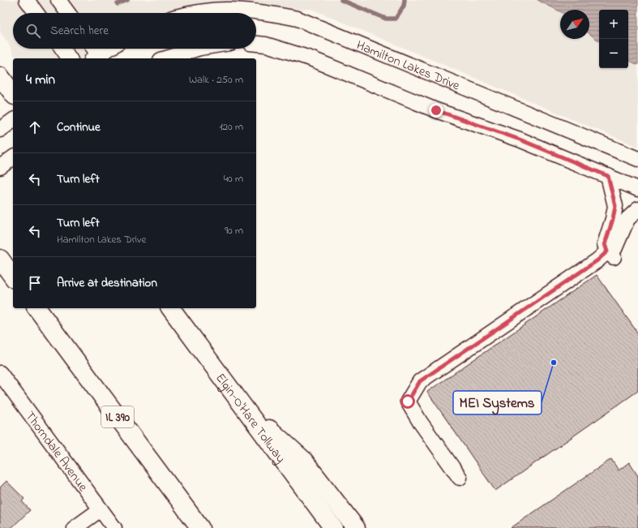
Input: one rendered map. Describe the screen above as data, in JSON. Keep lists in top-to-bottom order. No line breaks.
{"streets":{"highway":["IL 390","Elgin-O'Hare Tollway"],"street":["Hamilton Lakes Drive","Thorndale Avenue"]},"places":["MEI Systems"],"north":"top right","page":{"map_buttons":["+","−"],"search":"Search here","heading":["4 min","Walk · 250 m"],"list":[["Continue","120 m"],["Turn left","40 m"],["Turn left","Hamilton Lakes Drive","90 m"],"Arrive at destination"]}}
